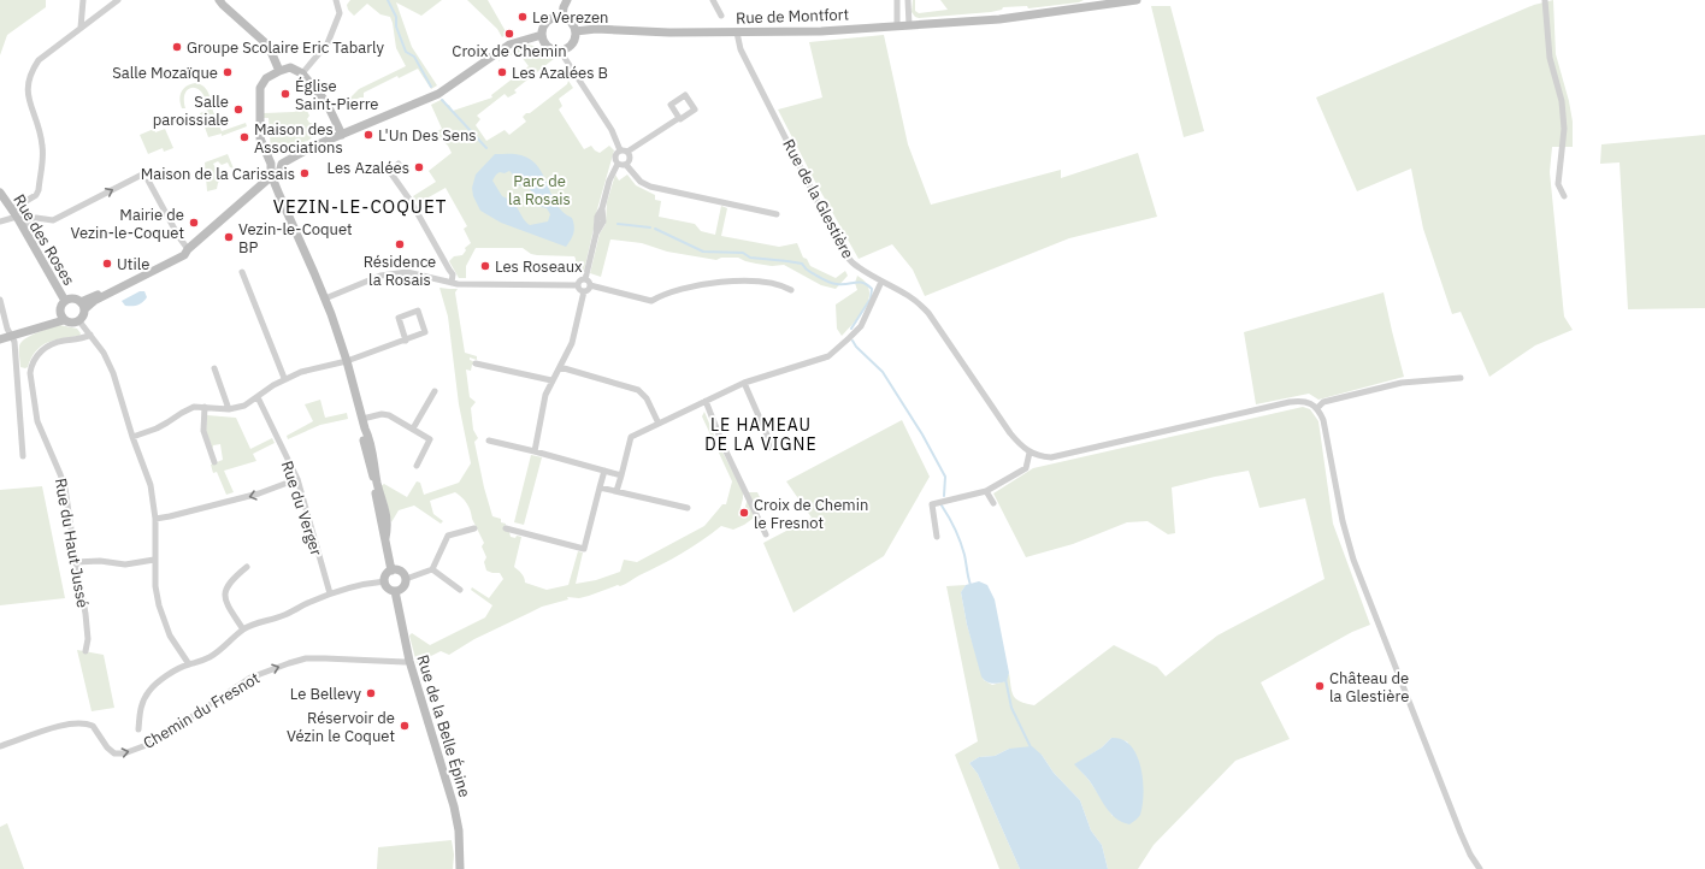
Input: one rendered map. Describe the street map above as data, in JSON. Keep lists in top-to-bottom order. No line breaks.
{"streets":{"main road":["Rue de Montfort","Rue des Roses","Rue de la Belle Épine"],"street":["Rue de la Glestière","Rue du Verger","Rue du Haut Jussé","Chemin du Fresnot"]},"crossings":[["Rue de Montfort","Rue de la Glestière"],["Chemin du Fresnot","Rue de la Belle Épine"]],"one_way":["Chemin du Fresnot"],"districts":["VEZIN-LE-COQUET","LE HAMEAU DE LA VIGNE"],"parks":["Parc de la Rosais"],"places":["Le Verezen","Croix de Chemin","Groupe Scolaire Eric Tabarly","Salle Mozaïque","Les Azalées B","Église Saint-Pierre","Salle paroissiale","L'Un Des Sens","Maison des Associations","Les Azalées","Maison de la Carissais","Mairie de Vezin-le-Coquet","Vezin-le-Coquet BP","Résidence la Rosais","Utile","Les Roseaux","Croix de Chemin le Fresnot","Château de la Glestière","Le Bellevy","Réservoir de Vézin le Coquet"]}
